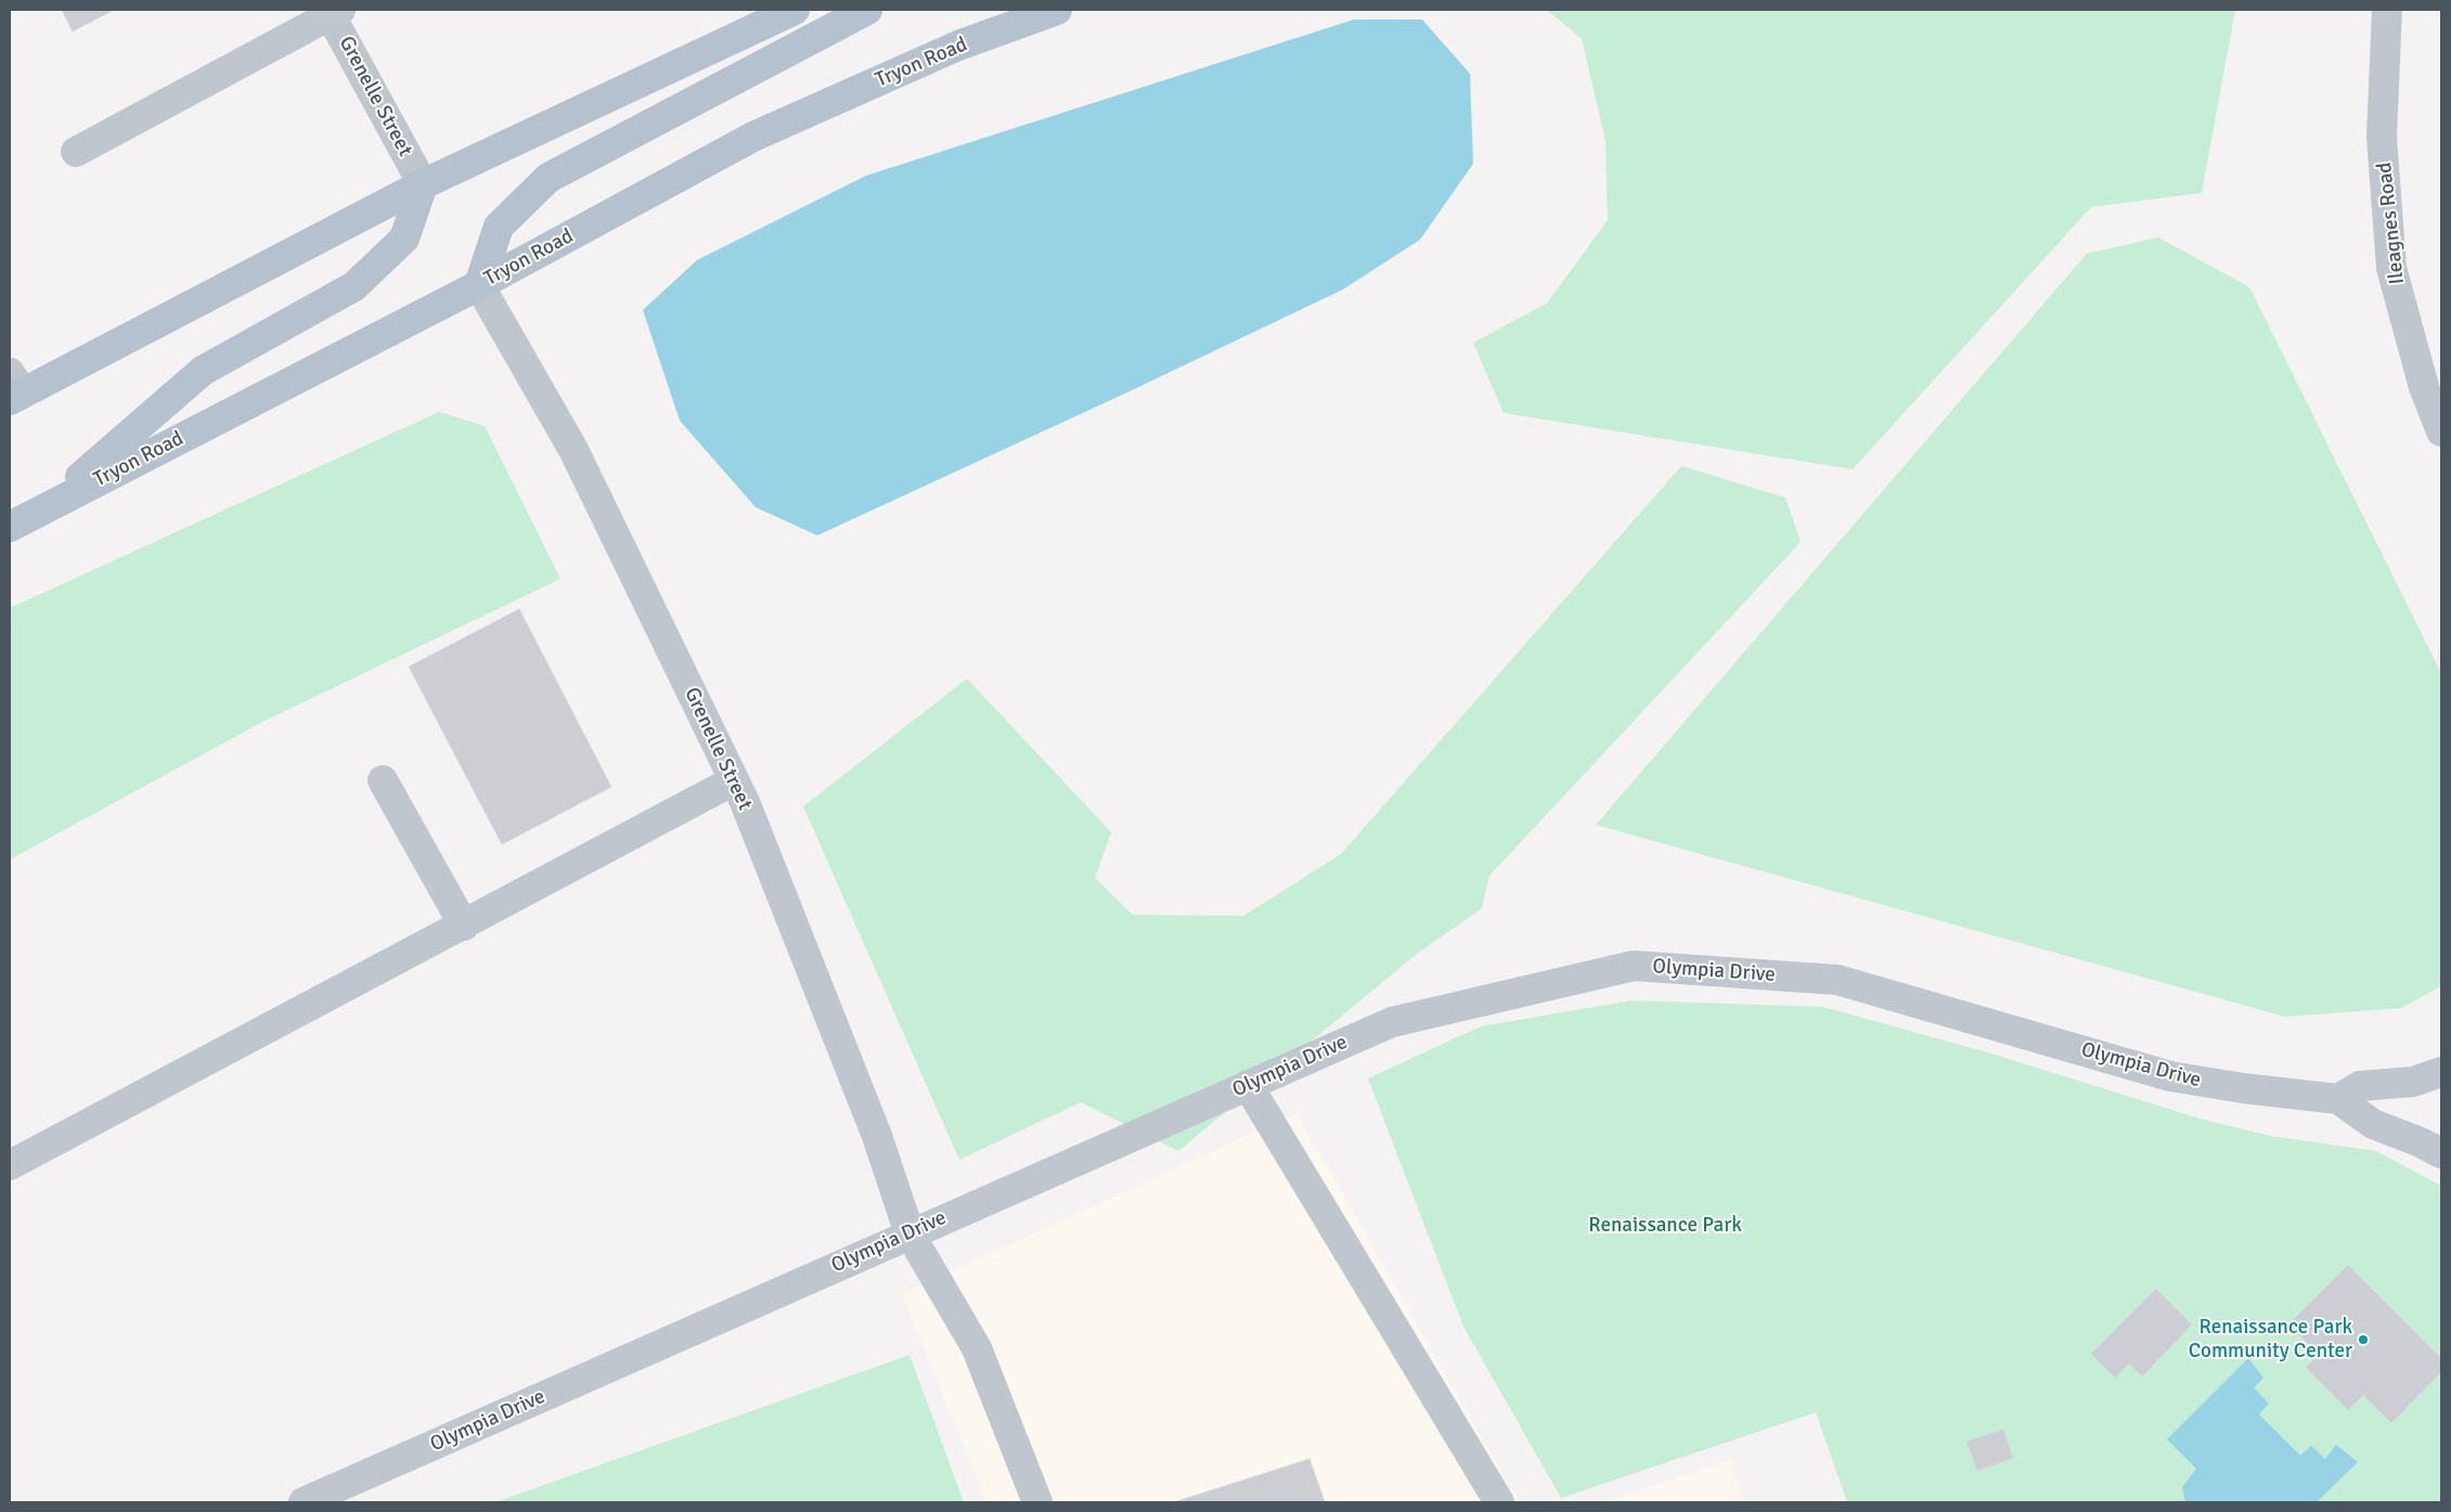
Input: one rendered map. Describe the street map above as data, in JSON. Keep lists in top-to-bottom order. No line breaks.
{"streets":{"main road":["Tryon Road"],"street":["Grenelle Street","Ileagnes Road","Olympia Drive"]},"crossings":[["Tryon Road","Grenelle Street"],["Grenelle Street","Olympia Drive"]],"parks":["Renaissance Park"],"places":["Renaissance Park Community Center"]}
